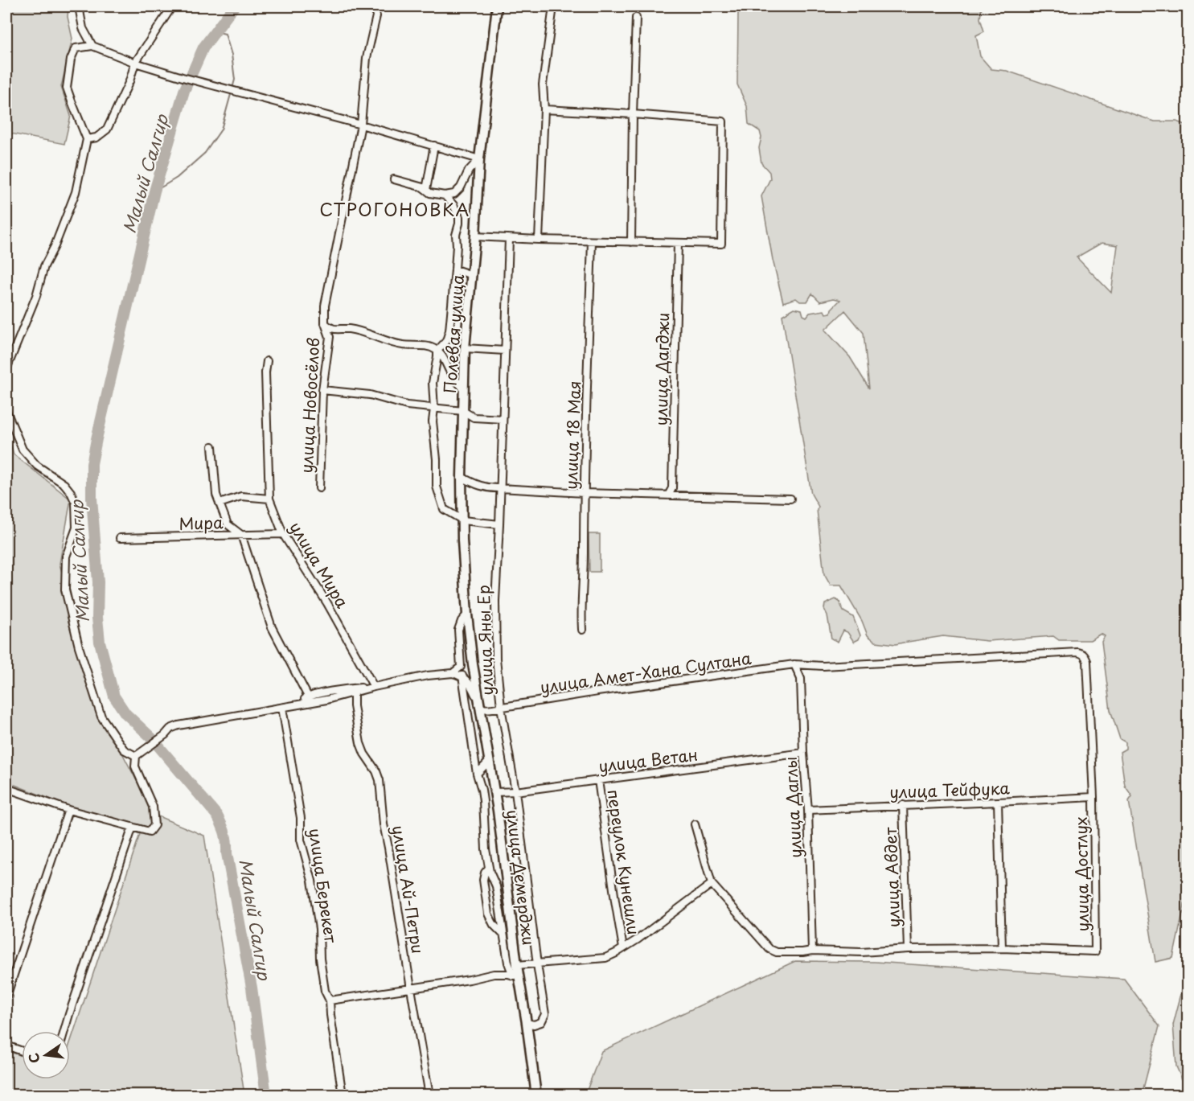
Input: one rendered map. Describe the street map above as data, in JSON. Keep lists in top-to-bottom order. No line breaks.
{"streets":{"main road":["Полевая улица","улица Демерджи"],"street":["улица Дагджи","улица Новосёлов","улица 18 Мая","Мира","улица Мира","улица Яны Ер","улица Амет-Хана Султана","улица Ветан","улица Тейфука","улица Даглы","переулок Кунешли","улица Достлух","улица Авдет","улица Берекет","улица Ай-Петри"]},"crossings":[["Полевая улица","улица Демерджи"],["Мира","улица Мира"],["улица Яны Ер","улица Амет-Хана Султана"],["улица Яны Ер","улица Ветан"],["улица Яны Ер","улица Демерджи"],["улица Амет-Хана Султана","улица Тейфука"],["улица Амет-Хана Султана","улица Даглы"],["улица Амет-Хана Султана","улица Достлух"],["улица Амет-Хана Султана","улица Демерджи"],["улица Ветан","улица Даглы"],["улица Ветан","переулок Кунешли"],["улица Ветан","улица Демерджи"],["улица Тейфука","улица Даглы"],["улица Тейфука","улица Достлух"],["улица Тейфука","улица Авдет"]],"districts":["СТРОГОНОВКА"],"water":["Малый Салгир"],"north":"left"}
